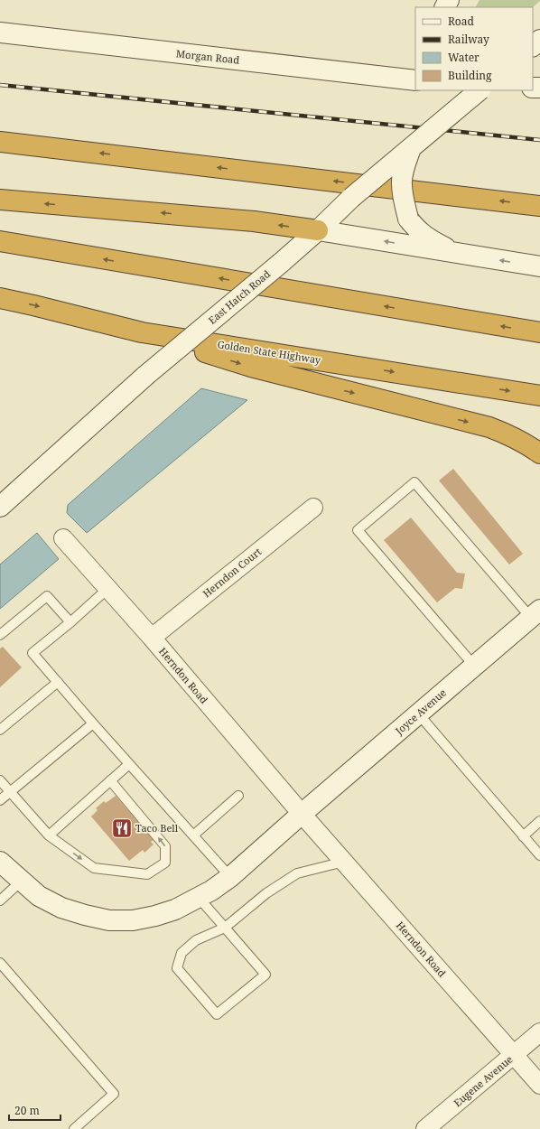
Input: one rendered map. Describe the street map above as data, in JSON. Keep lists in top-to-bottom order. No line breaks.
{"streets":{"highway":["Golden State Highway"],"main road":["Morgan Road","East Hatch Road","Joyce Avenue"],"street":["Herndon Court","Herndon Road","Eugene Avenue"]},"crossings":[["Herndon Court","Herndon Road"],["Herndon Road","Joyce Avenue"],["Herndon Road","Eugene Avenue"]],"places":{"restaurant":["Taco Bell"]},"legend":["Road","Railway","Water","Building"],"scale_bar":"20 m"}
